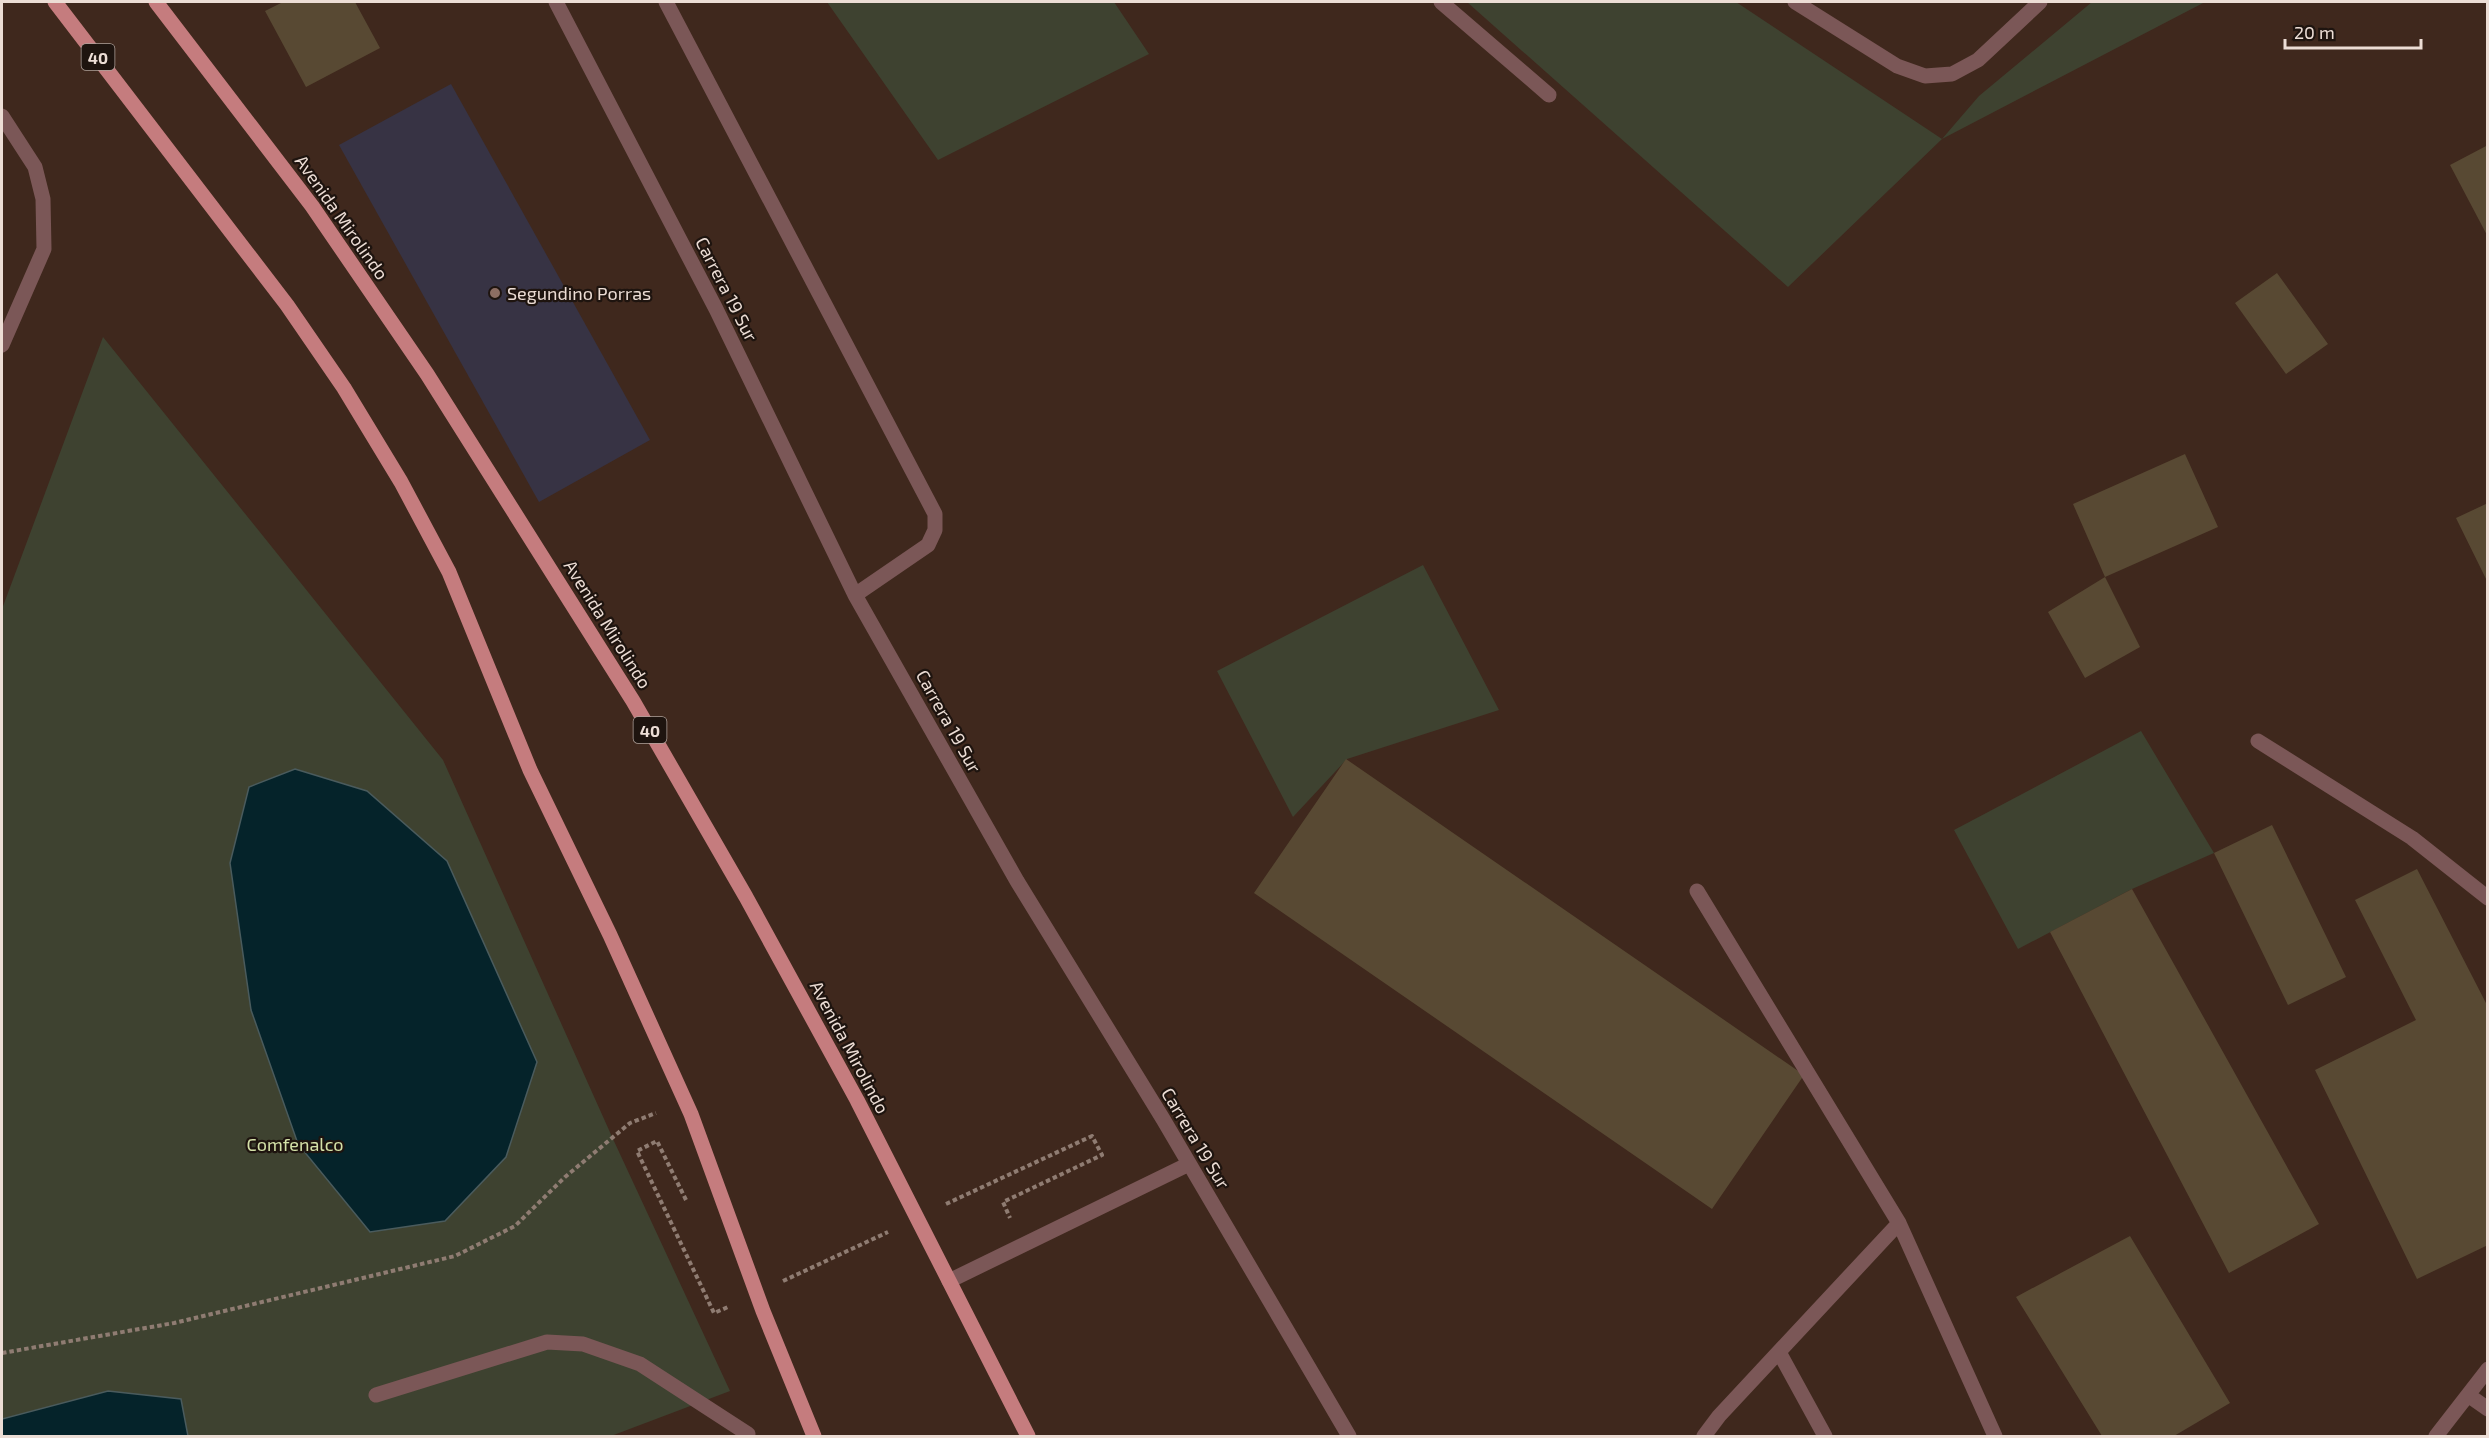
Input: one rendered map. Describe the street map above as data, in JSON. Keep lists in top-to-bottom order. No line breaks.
{"streets":{"main road":["40","Avenida Mirolindo"],"street":["Carrera 19 Sur"]},"parks":["Comfenalco"],"places":["Segundino Porras"],"scale_bar":"20 m"}
